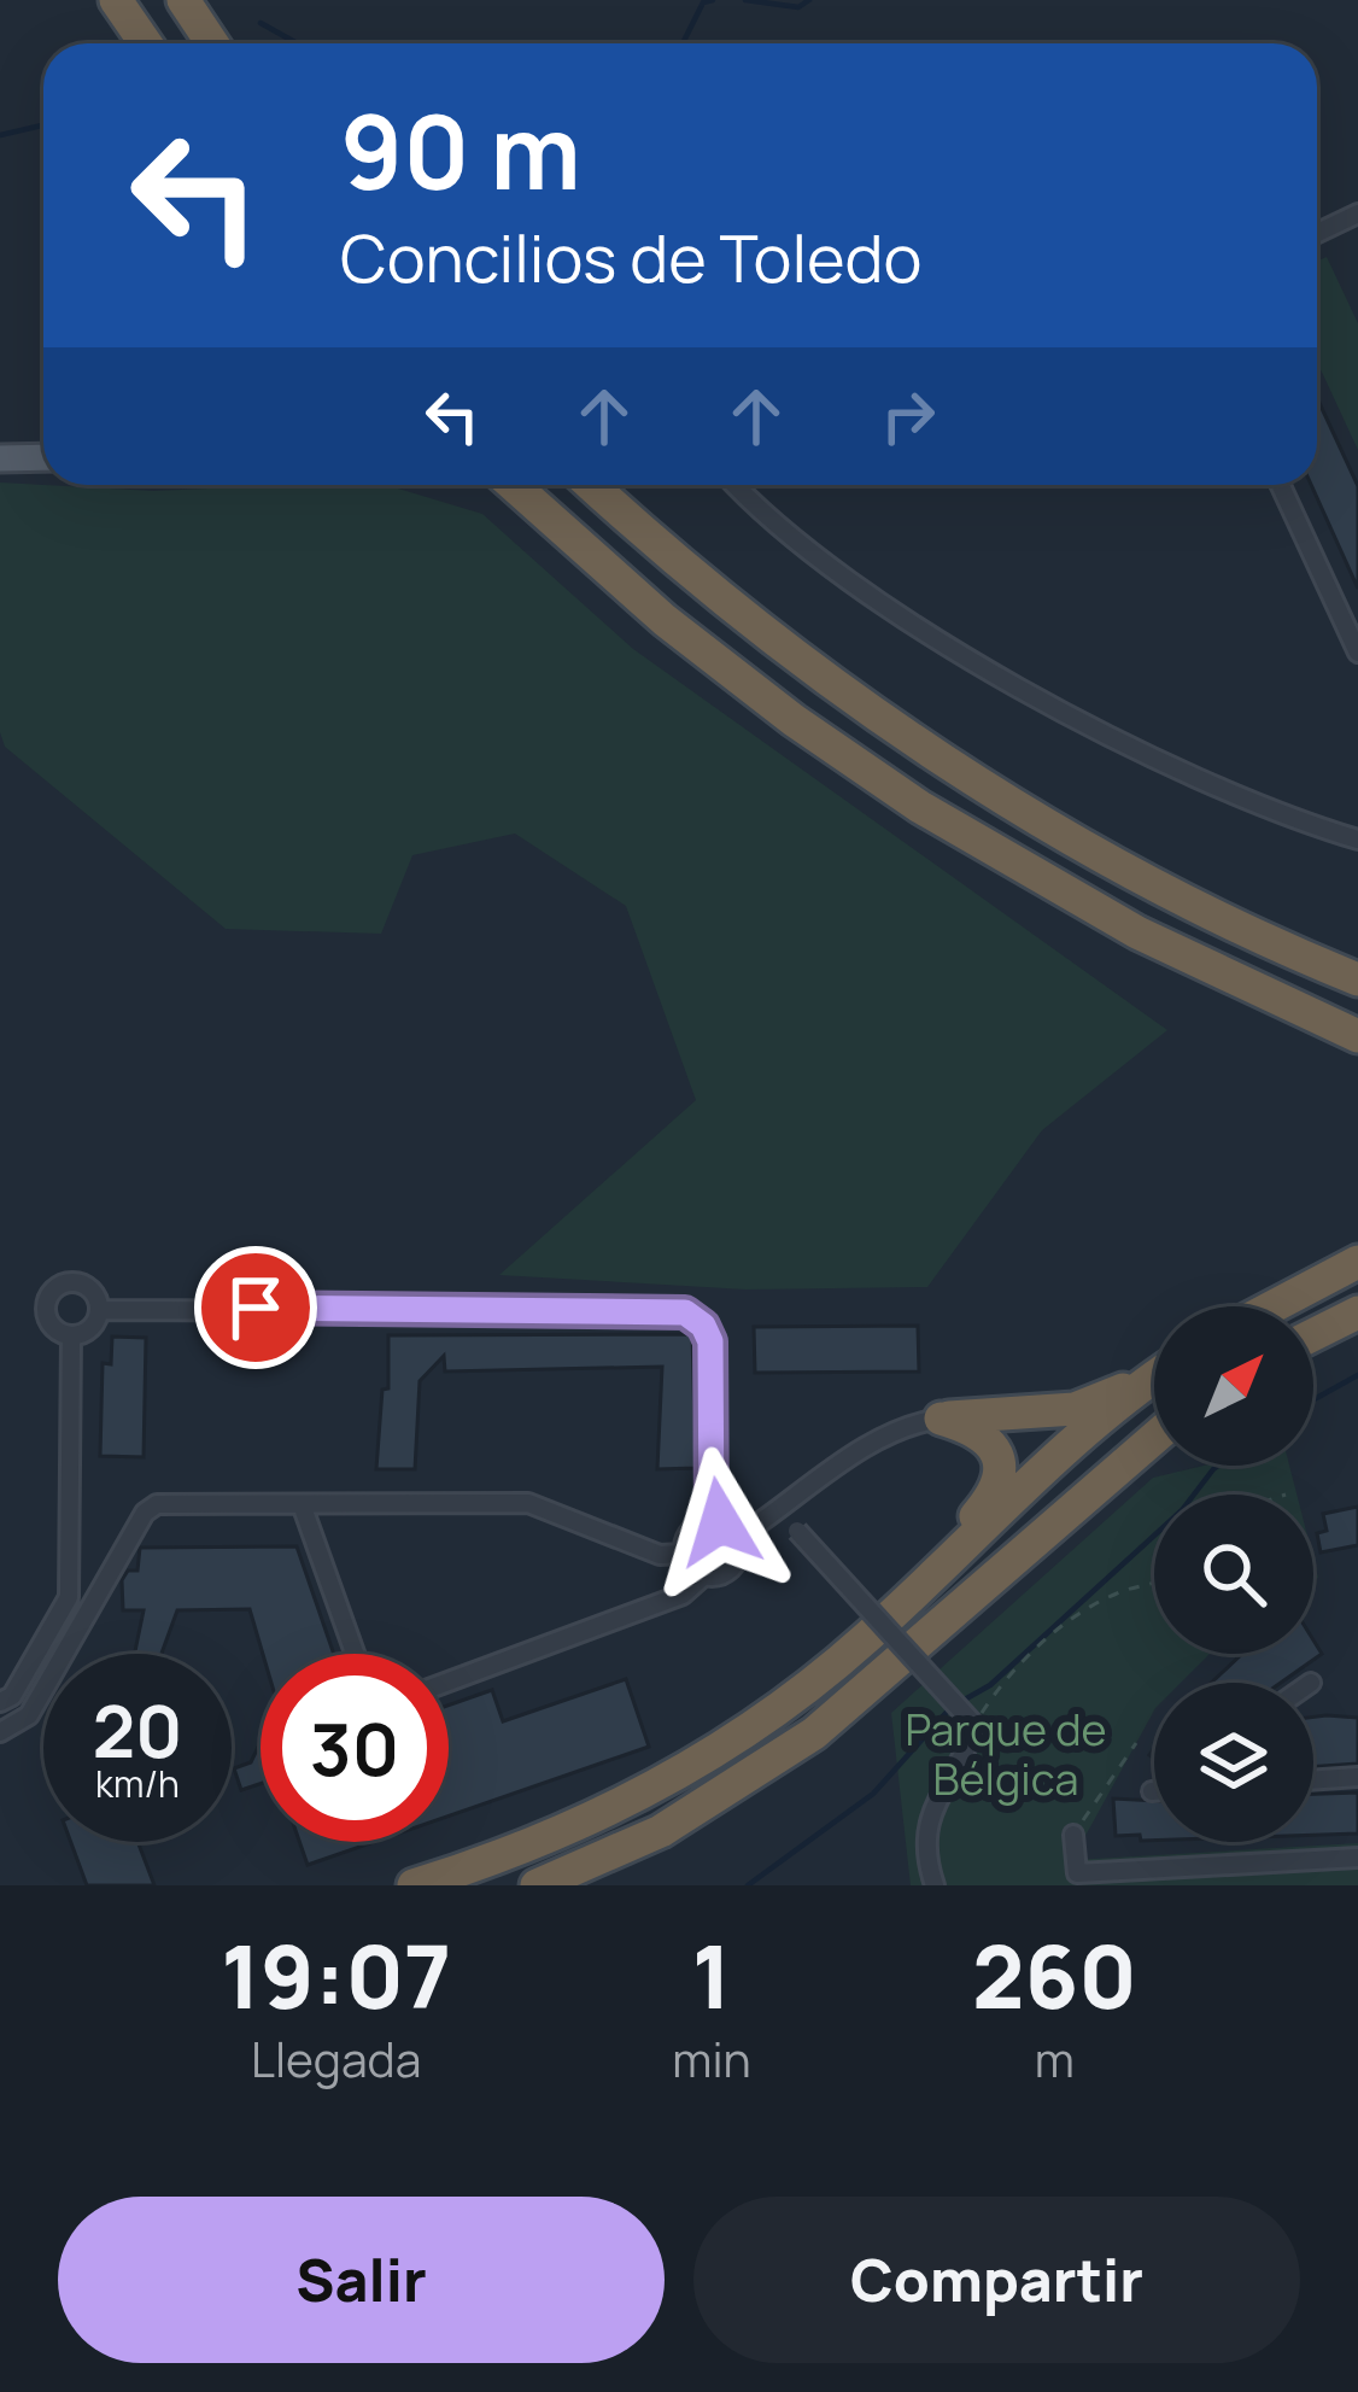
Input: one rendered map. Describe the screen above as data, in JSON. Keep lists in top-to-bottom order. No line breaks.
{"parks":["Parque de Bélgica"],"north":"top right","page":{"turn":["90 m","Concilios de Toledo"],"speed":"20 km/h","limit":"30","eta":["19:07","Llegada","1","min","260","m"],"buttons":["Salir","Compartir"]}}
